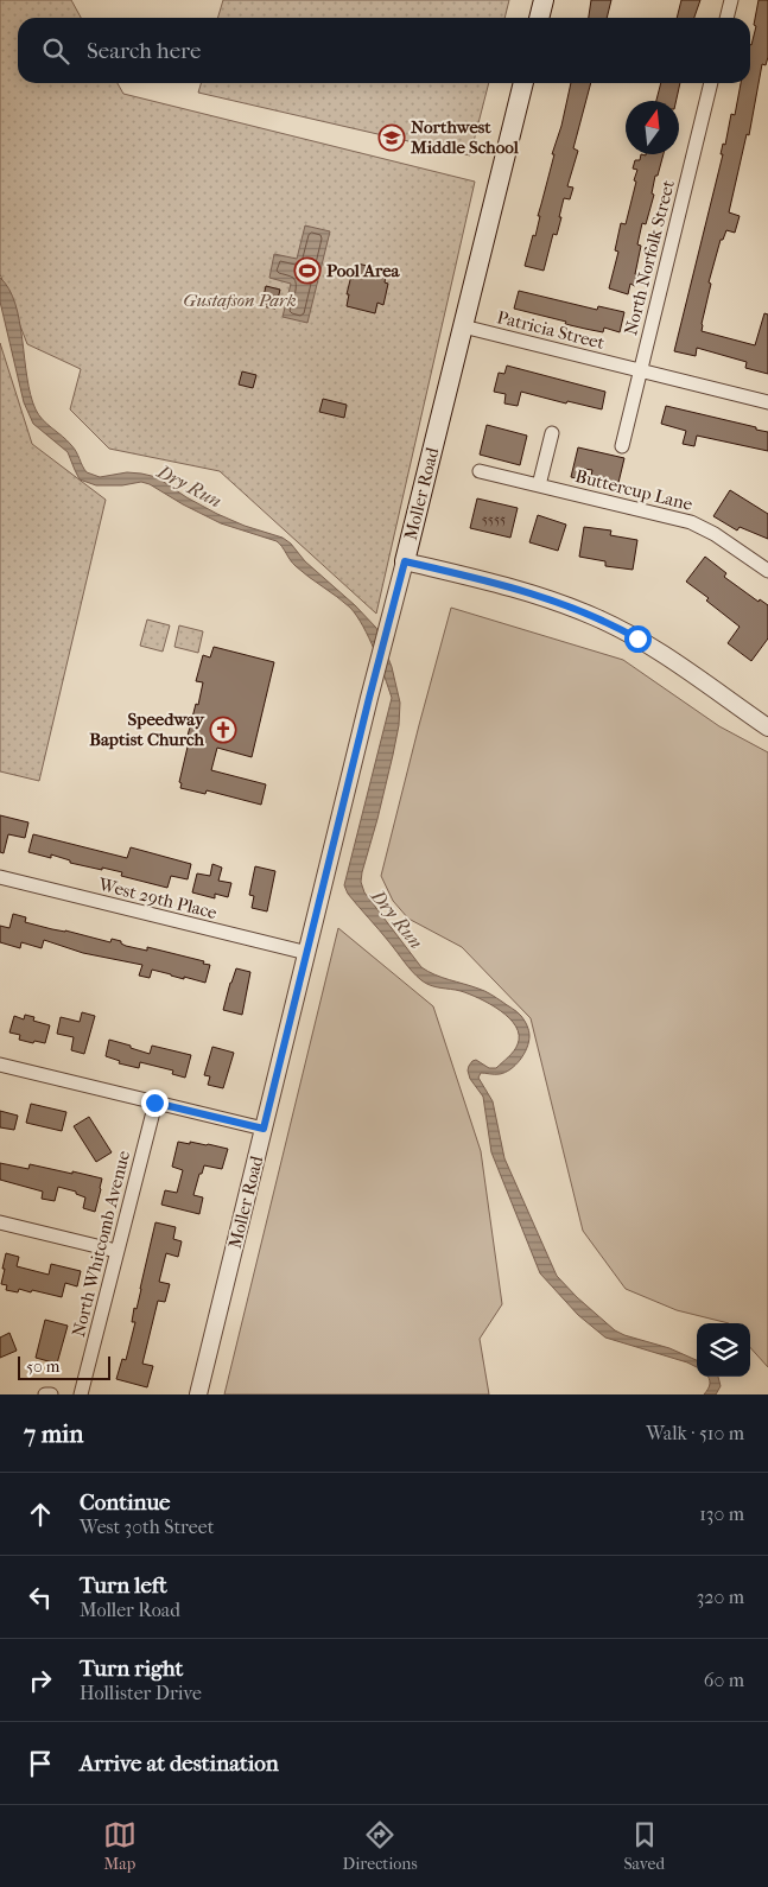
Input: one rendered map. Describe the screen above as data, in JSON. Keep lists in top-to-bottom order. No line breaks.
{"streets":{"main road":["Moller Road"],"street":["North Norfolk Street","Patricia Street","Buttercup Lane","West 29th Place","North Whitcomb Avenue"]},"crossings":[["North Norfolk Street","Patricia Street"],["Patricia Street","Moller Road"],["Moller Road","West 29th Place"]],"water":["Dry Run"],"parks":["Gustafson Park"],"places":{"school or university":["Northwest Middle School"],"sports":["Pool Area"],"church":["Speedway Baptist Church"]},"house_numbers":["5555"],"scale_bar":"50 m","north":"top","page":{"search":"Search here","scale":"50 m","heading":["7 min","Walk · 510 m"],"list":[["Continue","West 30th Street","130 m"],["Turn left","Moller Road","320 m"],["Turn right","Hollister Drive","60 m"],"Arrive at destination"],"nav":["Map","Directions","Saved"]}}
